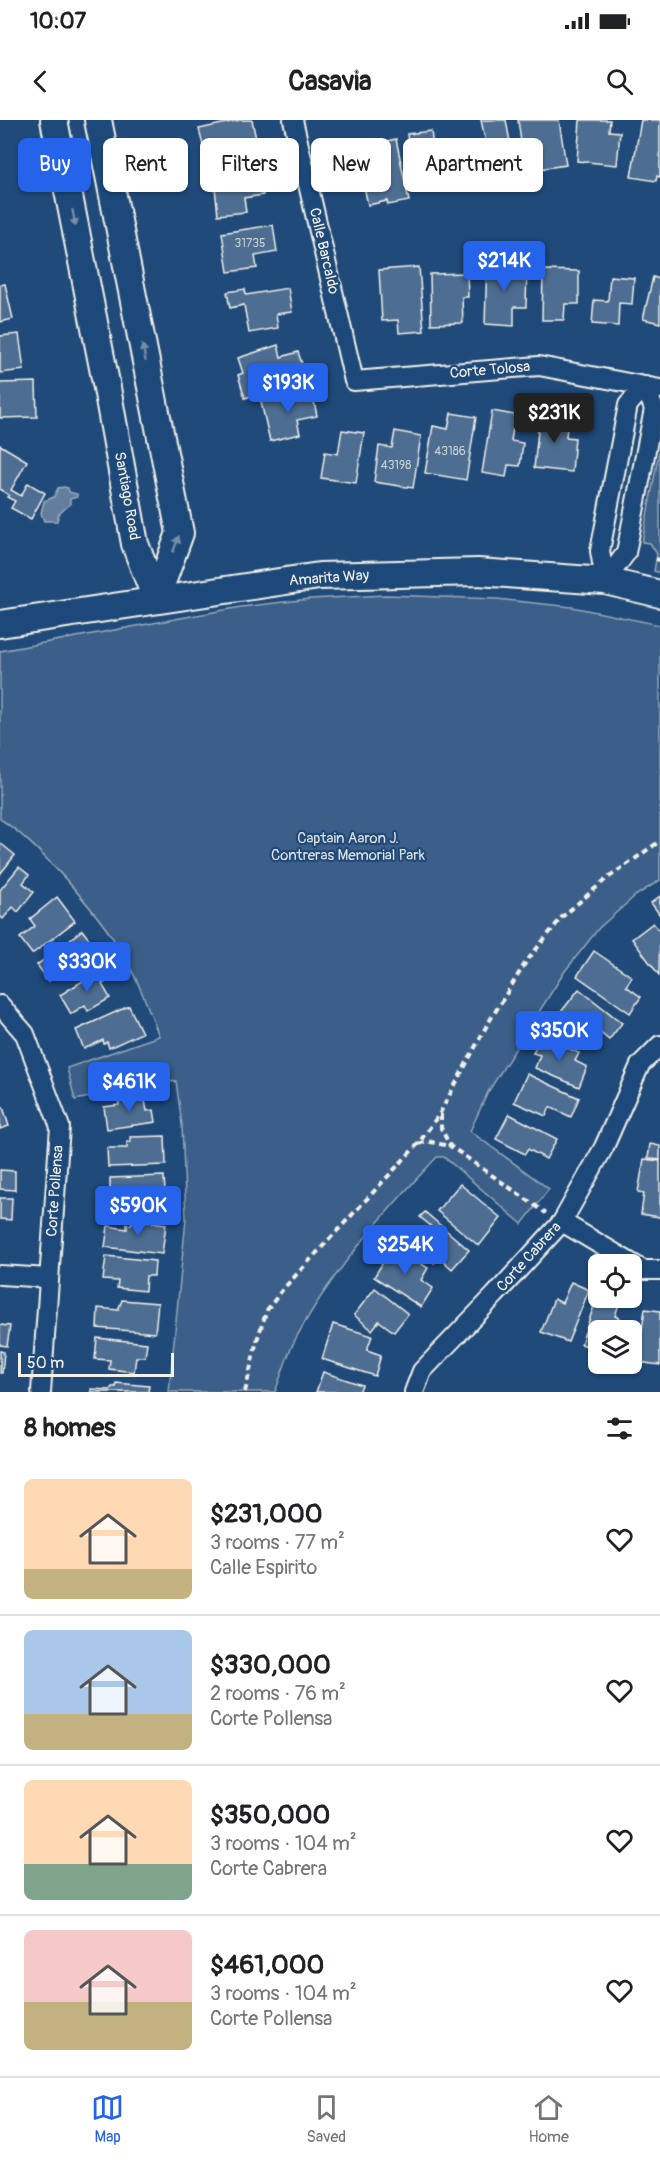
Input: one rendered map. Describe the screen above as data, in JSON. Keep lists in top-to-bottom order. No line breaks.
{"streets":{"street":["Calle Barcaldo","Corte Tolosa","Santiago Road","Amarita Way","Corte Pollensa","Corte Cabrera"]},"crossings":[["Calle Barcaldo","Corte Tolosa"],["Santiago Road","Amarita Way"]],"parks":["Captain Aaron J. Contreras Memorial Park"],"house_numbers":["31735","43186","43198"],"scale_bar":"50 m","page":{"status":"10:07","header":"Casavia","chip":["Buy","Rent","Filters","New","Apartment"],"price":["$214K","$193K","$231K","$330K","$350K","$461K","$590K","$254K"],"scale":"50 m","heading":"8 homes","list":[{"name":"$231,000","note":"3 rooms · 77 m² · Calle Espirito"},{"name":"$330,000","note":"2 rooms · 76 m² · Corte Pollensa"},{"name":"$350,000","note":"3 rooms · 104 m² · Corte Cabrera"},{"name":"$461,000","note":"3 rooms · 104 m² · Corte Pollensa"}],"tabs":["Map","Saved","Home"]}}
